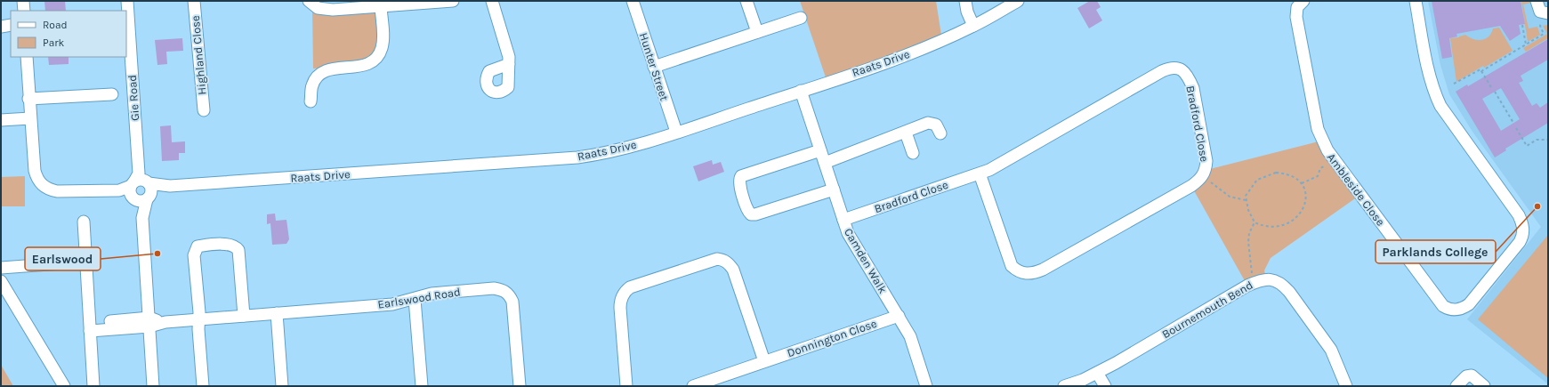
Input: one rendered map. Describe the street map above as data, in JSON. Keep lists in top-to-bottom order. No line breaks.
{"streets":{"street":["Highland Close","Raats Drive","Hunter Street","Gie Road","Bradford Close","Ambleside Close","Camden Walk","Earlswood Road","Bournemouth Bend","Donnington Close"]},"crossings":[["Raats Drive","Hunter Street"],["Raats Drive","Gie Road"],["Raats Drive","Camden Walk"],["Bradford Close","Camden Walk"],["Camden Walk","Donnington Close"]],"places":["Parklands College","Earlswood"],"legend":["Road","Park"]}
